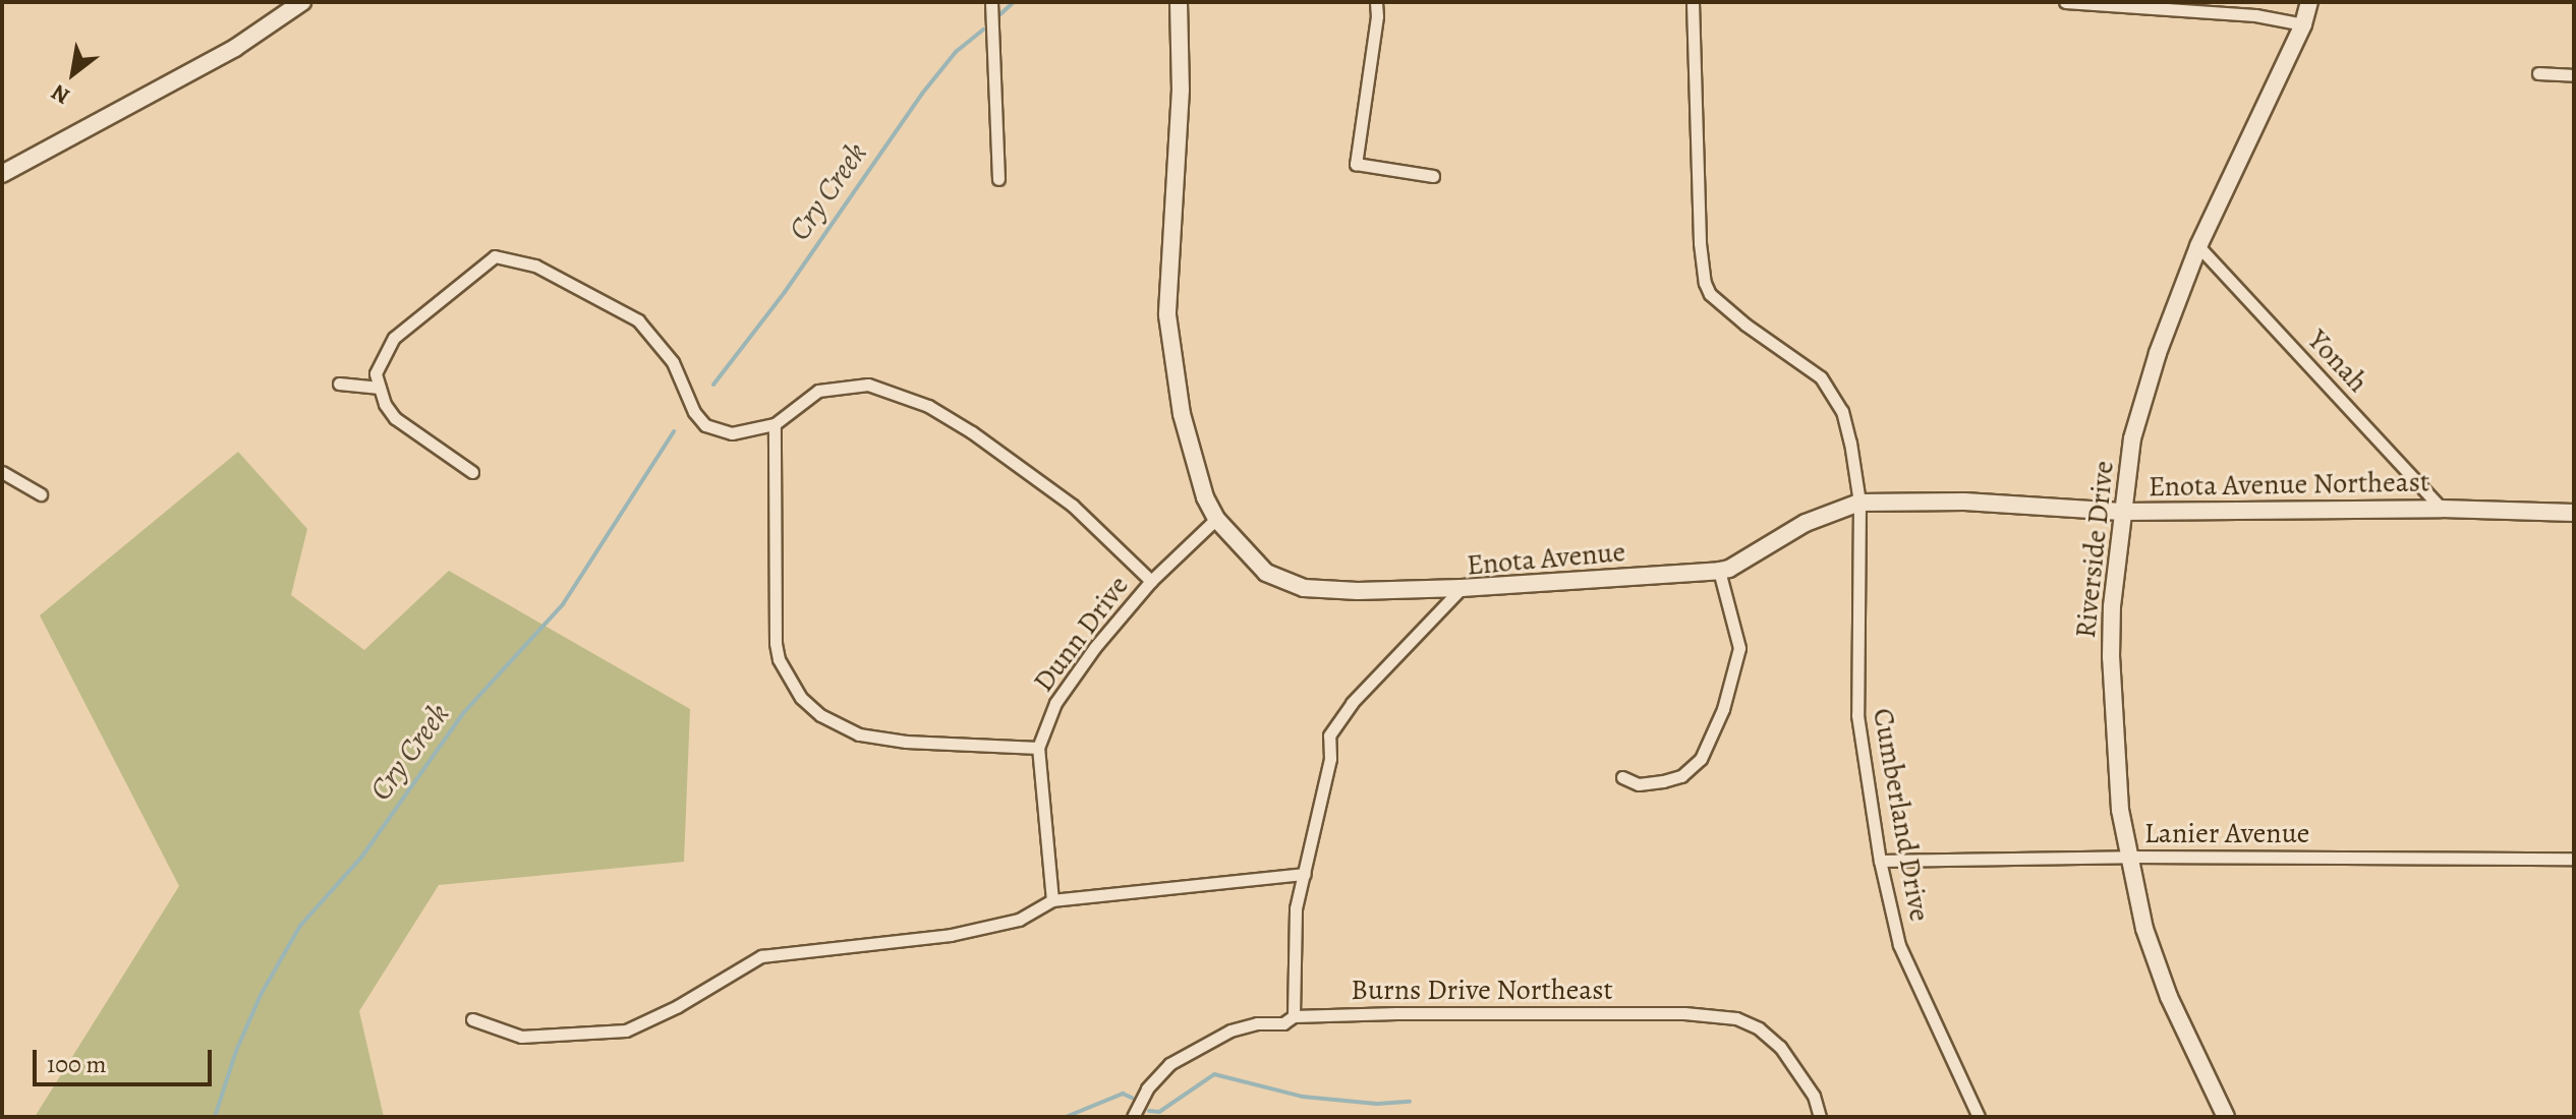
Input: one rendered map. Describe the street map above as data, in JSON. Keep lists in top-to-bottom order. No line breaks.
{"streets":{"street":["Yonah","Enota Avenue Northeast","Riverside Drive","Enota Avenue","Dunn Drive","Cumberland Drive","Lanier Avenue","Burns Drive Northeast"]},"crossings":[["Yonah","Enota Avenue Northeast"],["Yonah","Riverside Drive"],["Enota Avenue Northeast","Riverside Drive"],["Enota Avenue Northeast","Enota Avenue"],["Enota Avenue Northeast","Cumberland Drive"],["Riverside Drive","Lanier Avenue"],["Enota Avenue","Cumberland Drive"],["Enota Avenue","Burns Drive Northeast"],["Cumberland Drive","Lanier Avenue"]],"water":["Cry Creek"],"scale_bar":"100 m","north":"bottom left"}
